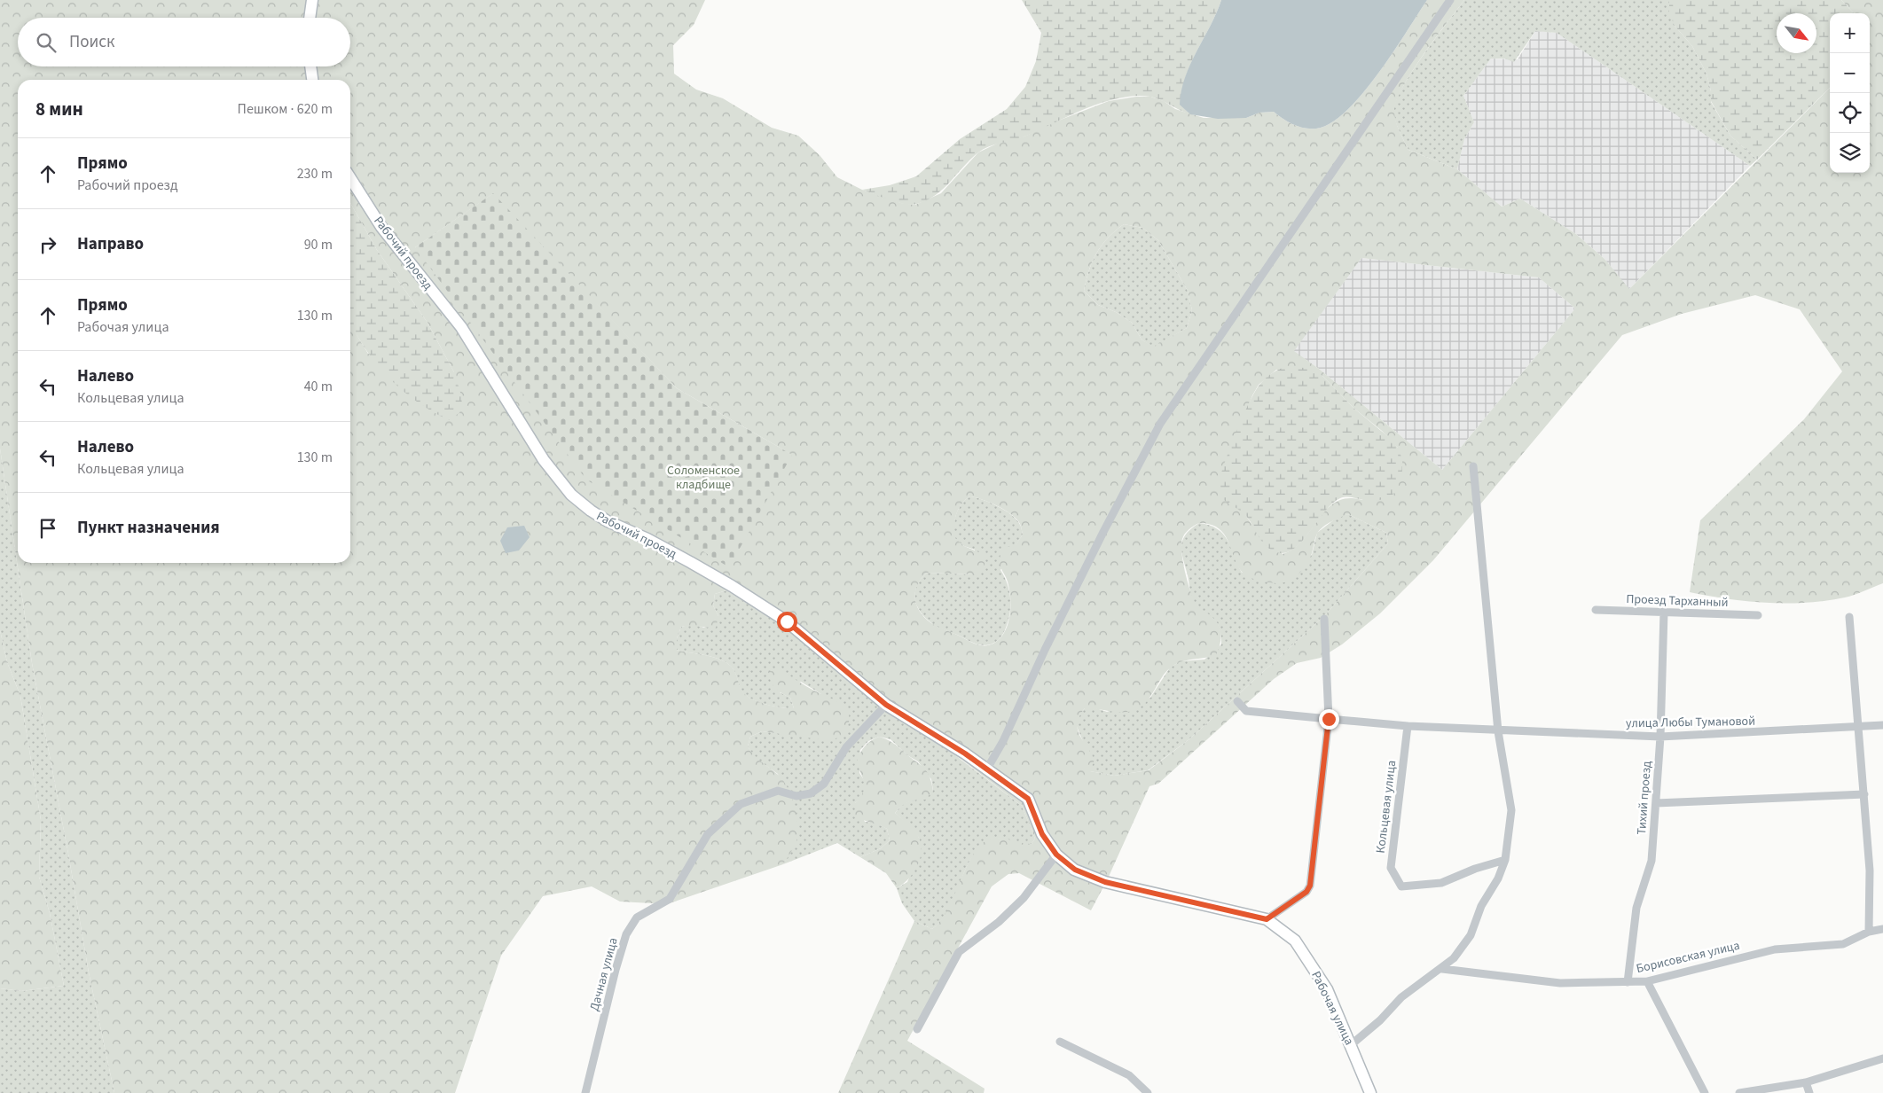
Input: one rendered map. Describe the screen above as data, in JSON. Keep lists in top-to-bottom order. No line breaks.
{"streets":{"street":["Рабочий проезд","Проезд Тарханный","улица Любы Тумановой","Тихий проезд","Кольцевая улица","Борисовская улица","Дачная улица","Рабочая улица"]},"crossings":[["Рабочий проезд","Дачная улица"],["Рабочий проезд","Рабочая улица"],["Проезд Тарханный","Тихий проезд"],["улица Любы Тумановой","Тихий проезд"],["улица Любы Тумановой","Кольцевая улица"],["Тихий проезд","Борисовская улица"]],"parks":["Соломенское кладбище"],"north":"bottom right","page":{"map_buttons":["+","−"],"search":"Поиск","heading":["8 мин","Пешком · 620 m"],"list":[["Прямо","Рабочий проезд","230 m"],["Направо","90 m"],["Прямо","Рабочая улица","130 m"],["Налево","Кольцевая улица","40 m"],["Налево","Кольцевая улица","130 m"],"Пункт назначения"]}}
